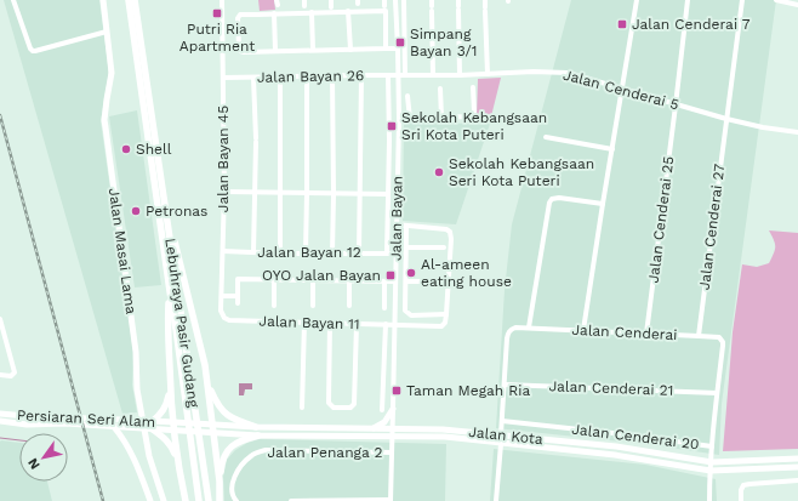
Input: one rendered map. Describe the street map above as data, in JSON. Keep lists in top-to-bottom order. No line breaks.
{"streets":{"highway":["Lebuhraya Pasir Gudang"],"main road":["Jalan Masai Lama","Persiaran Seri Alam","Jalan Kota"],"street":["Jalan Bayan 26","Jalan Cenderai 5","Jalan Bayan 45","Jalan Bayan","Jalan Cenderai 25","Jalan Cenderai 27","Jalan Bayan 12","Jalan Bayan 11","Jalan Cenderai","Jalan Cenderai 21","Jalan Cenderai 20","Jalan Penanga 2"]},"crossings":[["Jalan Bayan 26","Jalan Cenderai 5"],["Jalan Bayan 26","Jalan Bayan 45"],["Jalan Bayan 26","Jalan Bayan"],["Jalan Cenderai 5","Jalan Bayan"],["Jalan Cenderai 5","Jalan Cenderai 25"],["Jalan Cenderai 5","Jalan Cenderai 27"],["Jalan Bayan 45","Jalan Bayan 12"],["Jalan Bayan 45","Jalan Bayan 11"],["Jalan Bayan","Jalan Bayan 12"],["Jalan Bayan","Jalan Bayan 11"],["Jalan Bayan","Jalan Kota"],["Jalan Bayan","Jalan Penanga 2"],["Jalan Cenderai 25","Jalan Cenderai"],["Jalan Cenderai 27","Jalan Cenderai"],["Jalan Cenderai","Jalan Cenderai 21"],["Jalan Cenderai","Jalan Kota"],["Jalan Cenderai","Jalan Cenderai 20"],["Persiaran Seri Alam","Jalan Kota"]],"places":{"transit":["Putri Ria Apartment","Jalan Cenderai 7","Simpang Bayan 3/1","Sekolah Kebangsaan Sri Kota Puteri","OYO Jalan Bayan","Taman Megah Ria"],"other":["Shell","Sekolah Kebangsaan Seri Kota Puteri","Petronas","Al-ameen eating house"]},"north":"bottom left"}
